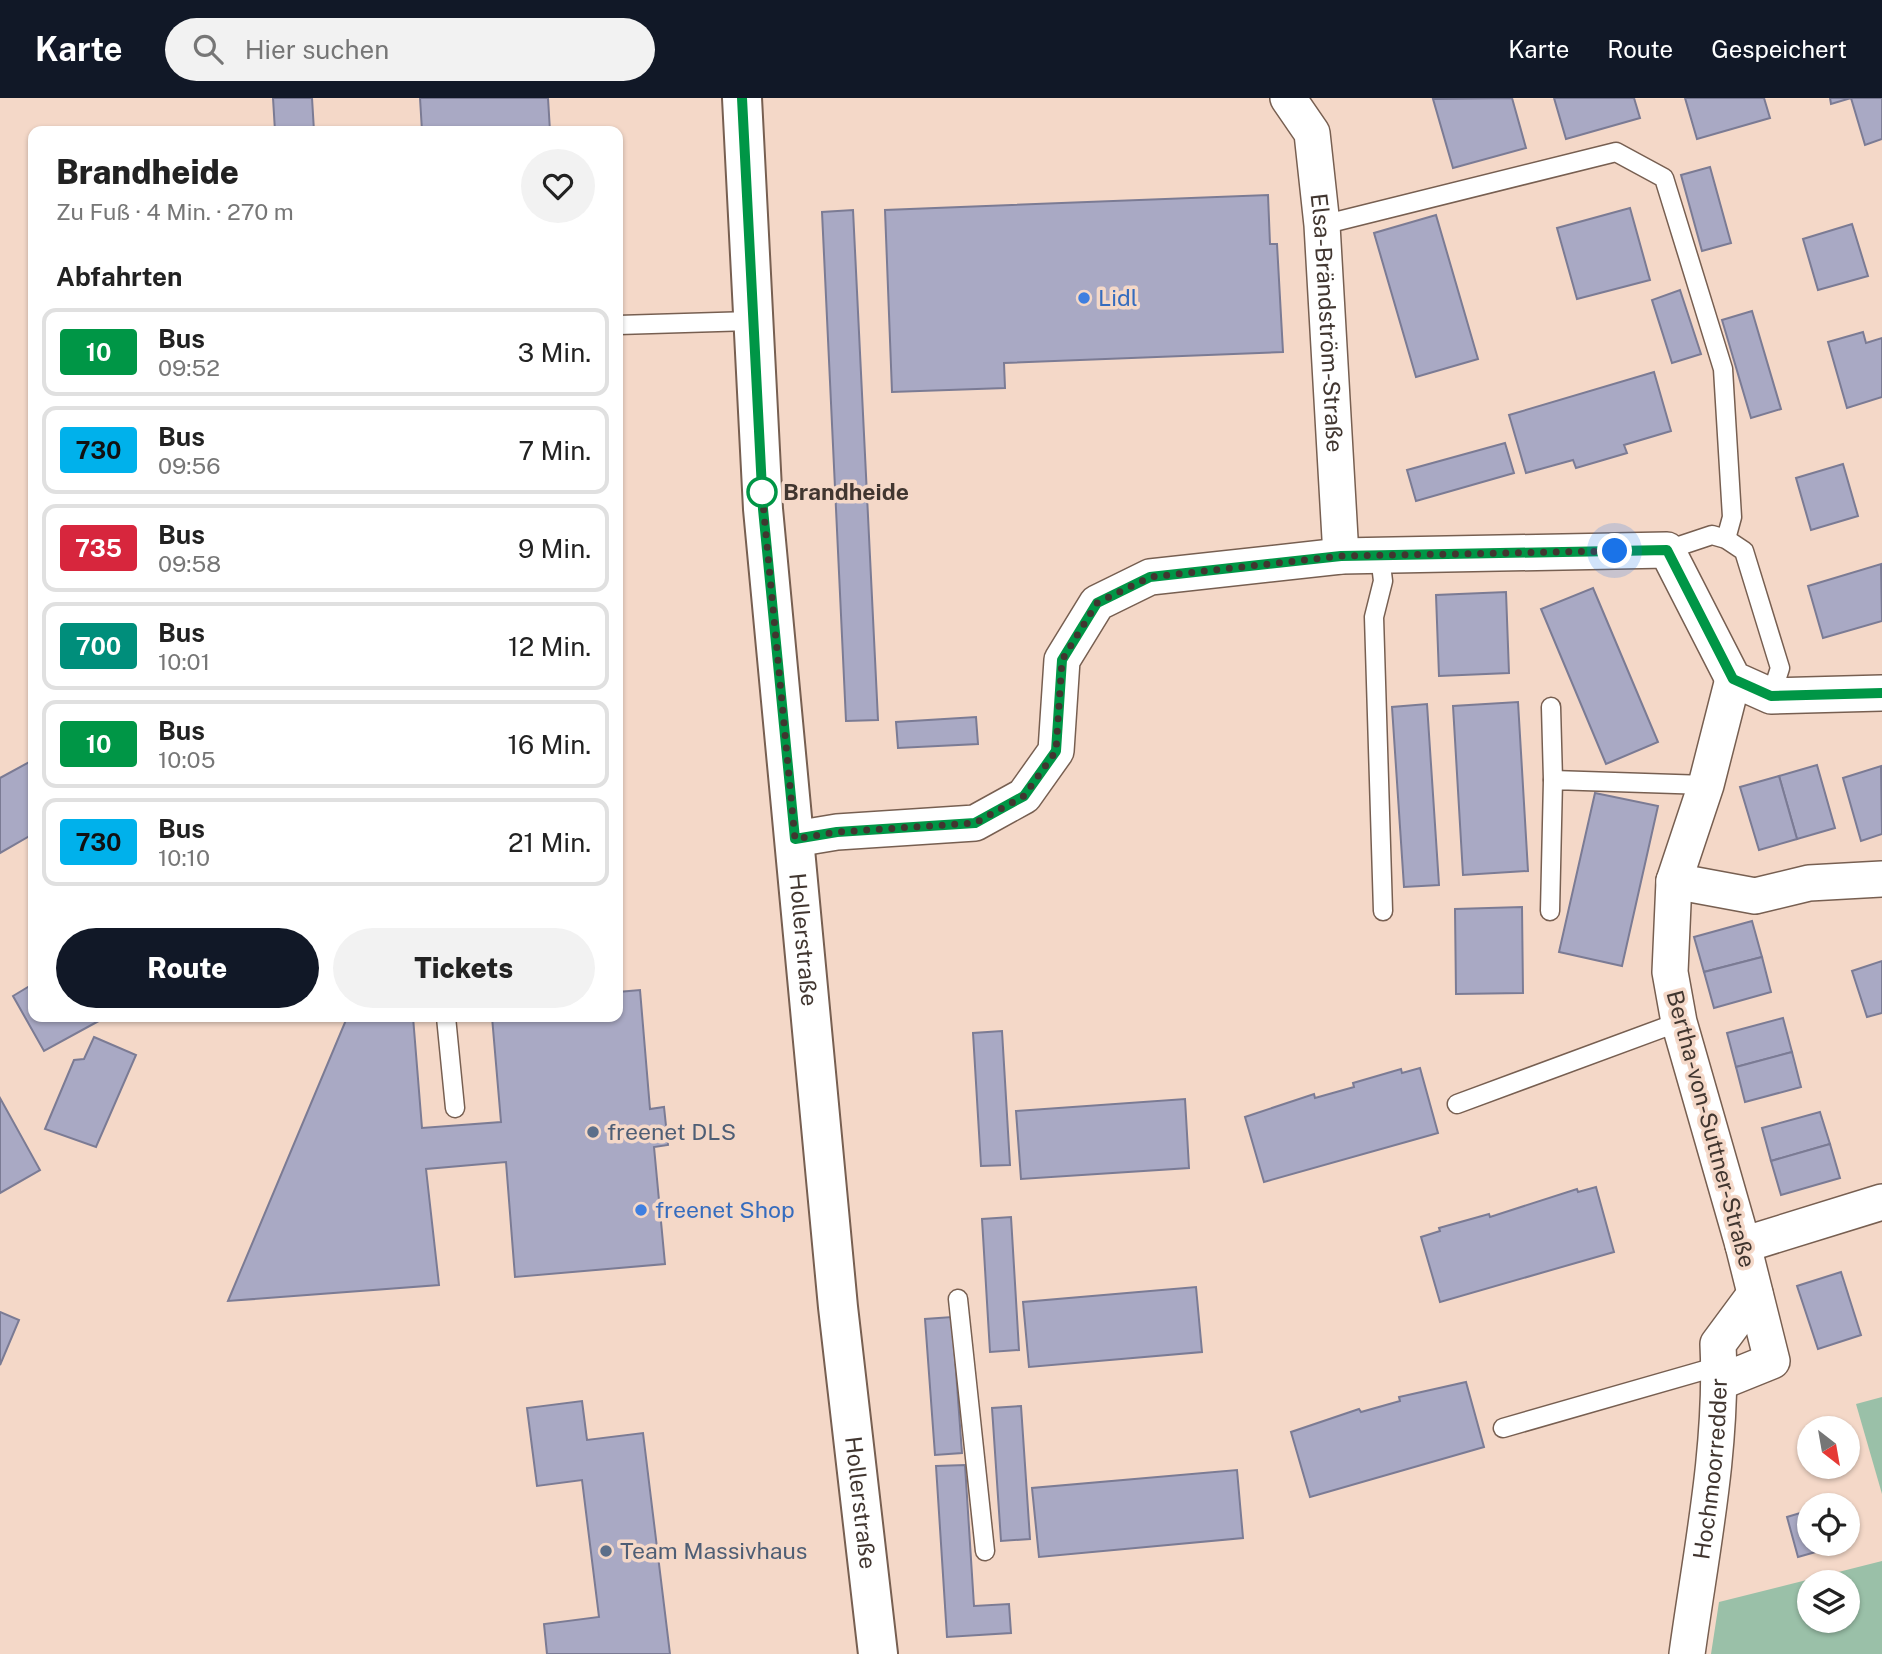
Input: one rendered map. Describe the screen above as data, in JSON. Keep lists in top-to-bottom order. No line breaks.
{"streets":{"main road":["Hollerstraße"],"street":["Elsa-Brändström-Straße","Bertha-von-Suttner-Straße","Hochmoorredder"]},"crossings":[["Bertha-von-Suttner-Straße","Hochmoorredder"]],"places":["Lidl","Brandheide","freenet DLS","freenet Shop","Team Massivhaus"],"lines":["bus line 10"],"north":"bottom right","page":{"header":"Karte","search":"Hier suchen","nav":["Karte","Route","Gespeichert"],"heading":[["Brandheide","Zu Fuß · 4 Min. · 270 m"],"Abfahrten"],"list":[{"mark":"10","name":"Bus","note":"09:52","value":"3 Min."},{"mark":"730","name":"Bus","note":"09:56","value":"7 Min."},{"mark":"735","name":"Bus","note":"09:58","value":"9 Min."},{"mark":"700","name":"Bus","note":"10:01","value":"12 Min."},{"mark":"10","name":"Bus","note":"10:05","value":"16 Min."},{"mark":"730","name":"Bus","note":"10:10","value":"21 Min."}],"buttons":["Route","Tickets"]}}
